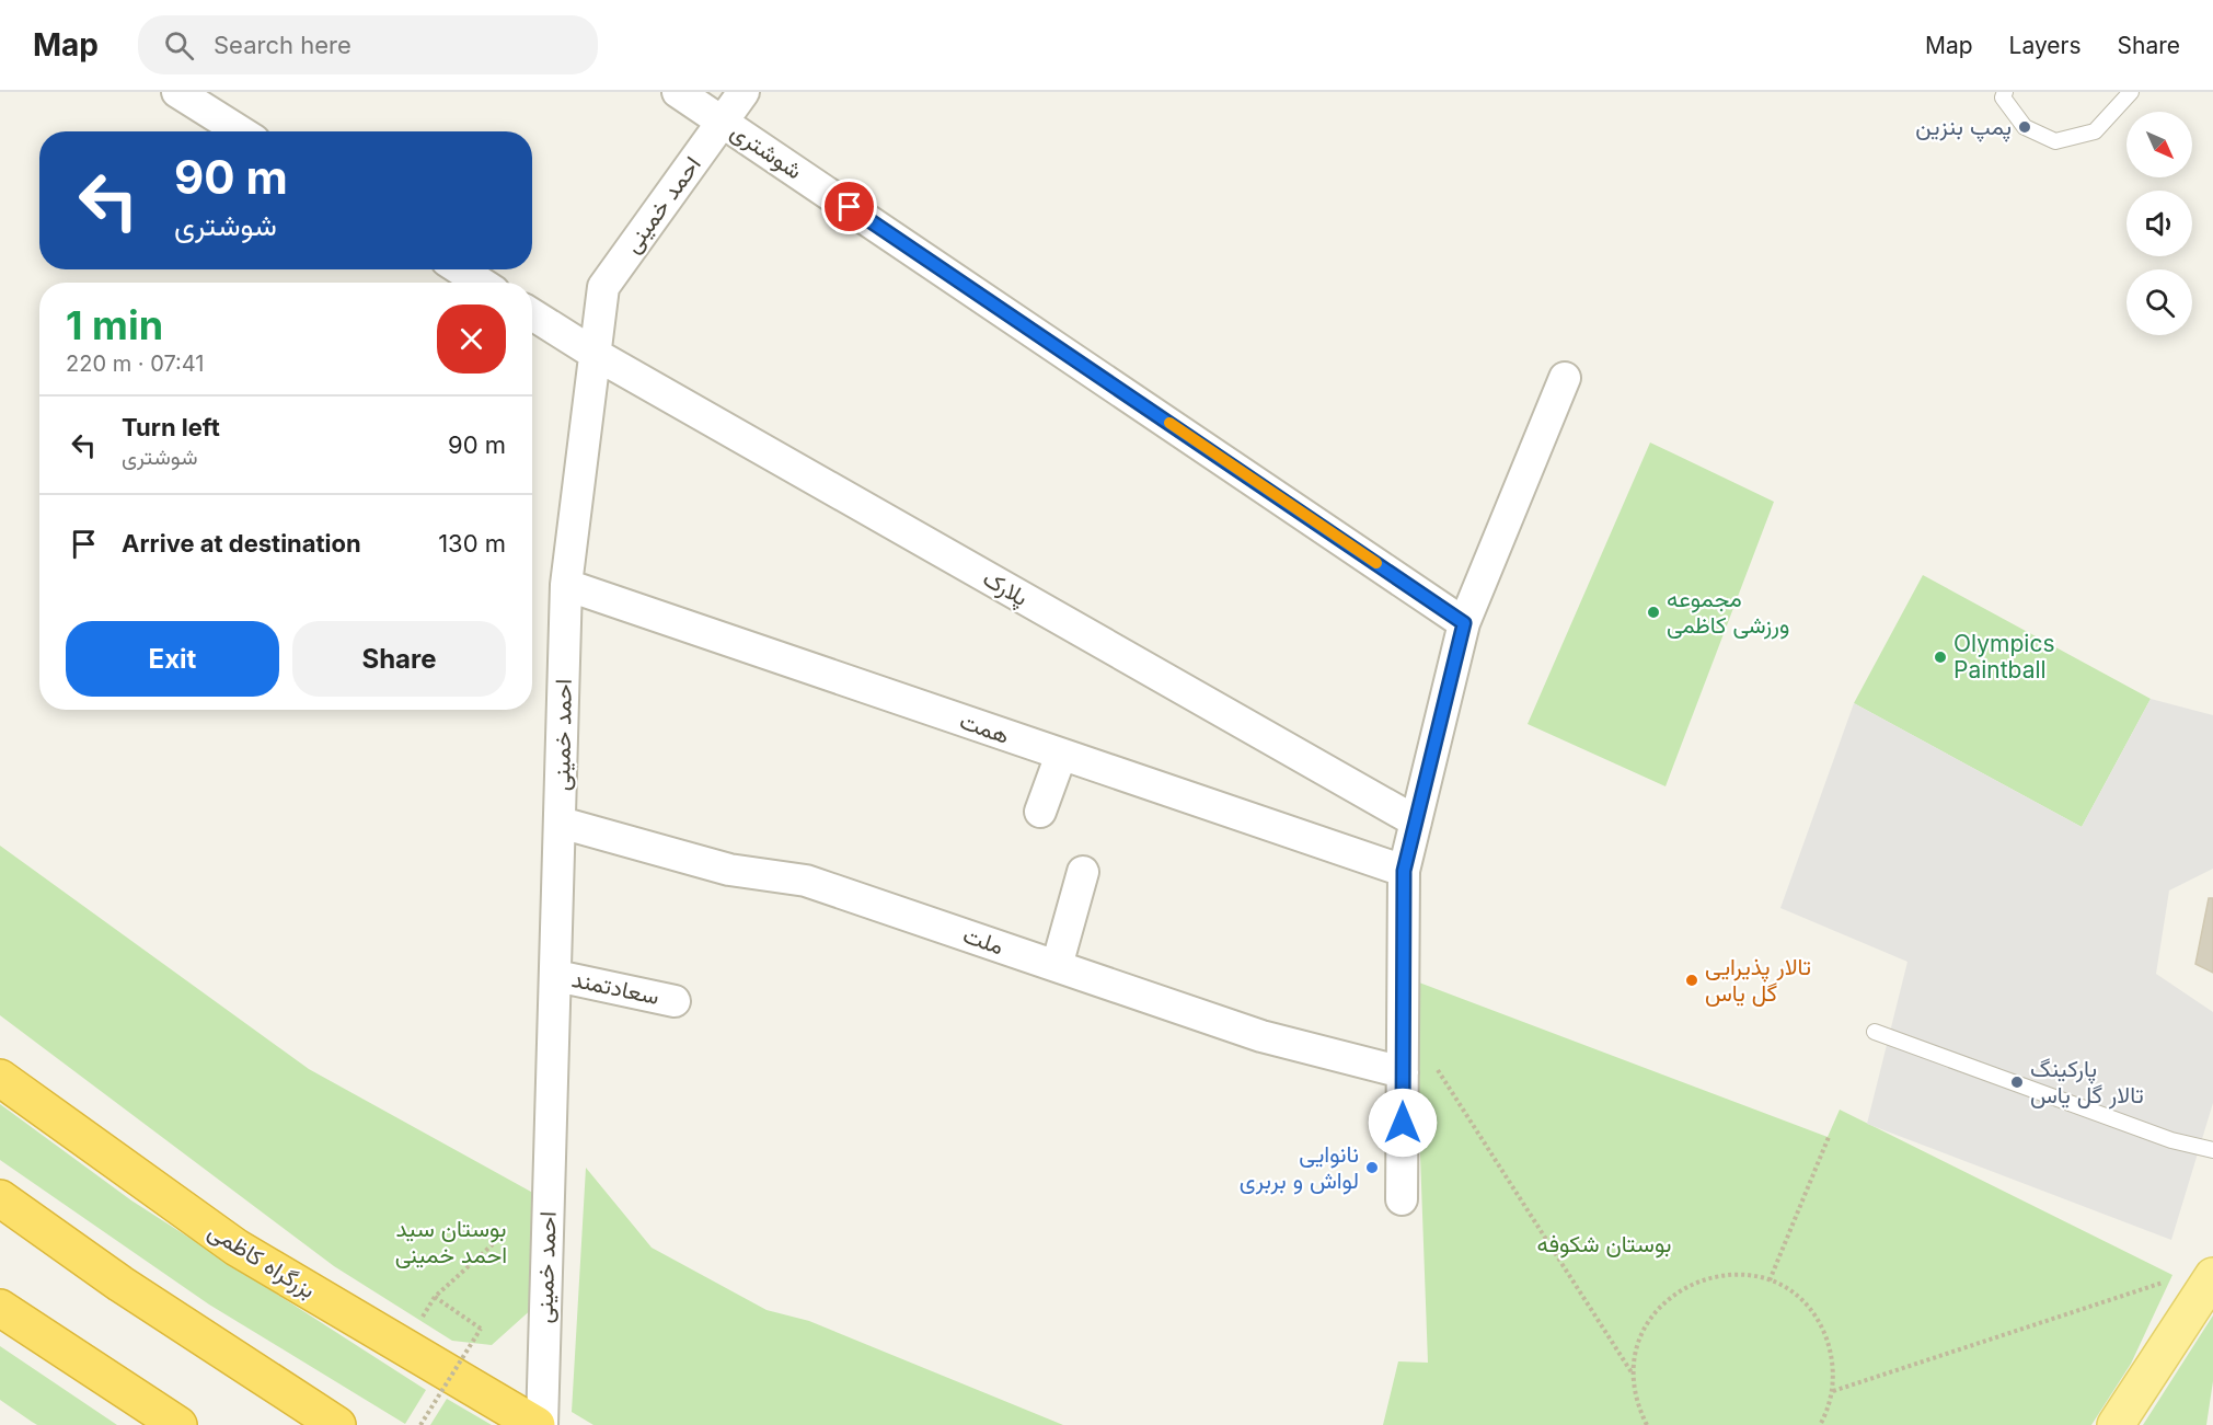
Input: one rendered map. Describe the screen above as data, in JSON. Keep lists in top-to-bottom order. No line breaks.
{"streets":{"highway":["بزرگراه کاظمی"],"street":["شوشتری","احمد خمینی","پلارک","همت","ملت","سعادتمند"]},"crossings":[["شوشتری","احمد خمینی"],["احمد خمینی","پلارک"],["احمد خمینی","همت"],["احمد خمینی","ملت"],["احمد خمینی","سعادتمند"],["احمد خمینی","بزرگراه کاظمی"]],"parks":["بوستان سید احمد خمینی","بوستان شکوفه"],"places":["پمپ بنزین","مجموعه ورزشی کاظمی","Olympics Paintball","تالار پذیرایی گل یاس","پارکینگ تالار گل یاس","نانوایی لواش و بربری"],"north":"bottom right","page":{"header":"Map","search":"Search here","nav":["Map","Layers","Share"],"turn":["90 m","شوشتری"],"heading":["1 min","220 m · 07:41"],"list":[{"name":"Turn left","note":"شوشتری","value":"90 m"},{"name":"Arrive at destination","value":"130 m"}],"buttons":["Exit","Share"]}}
